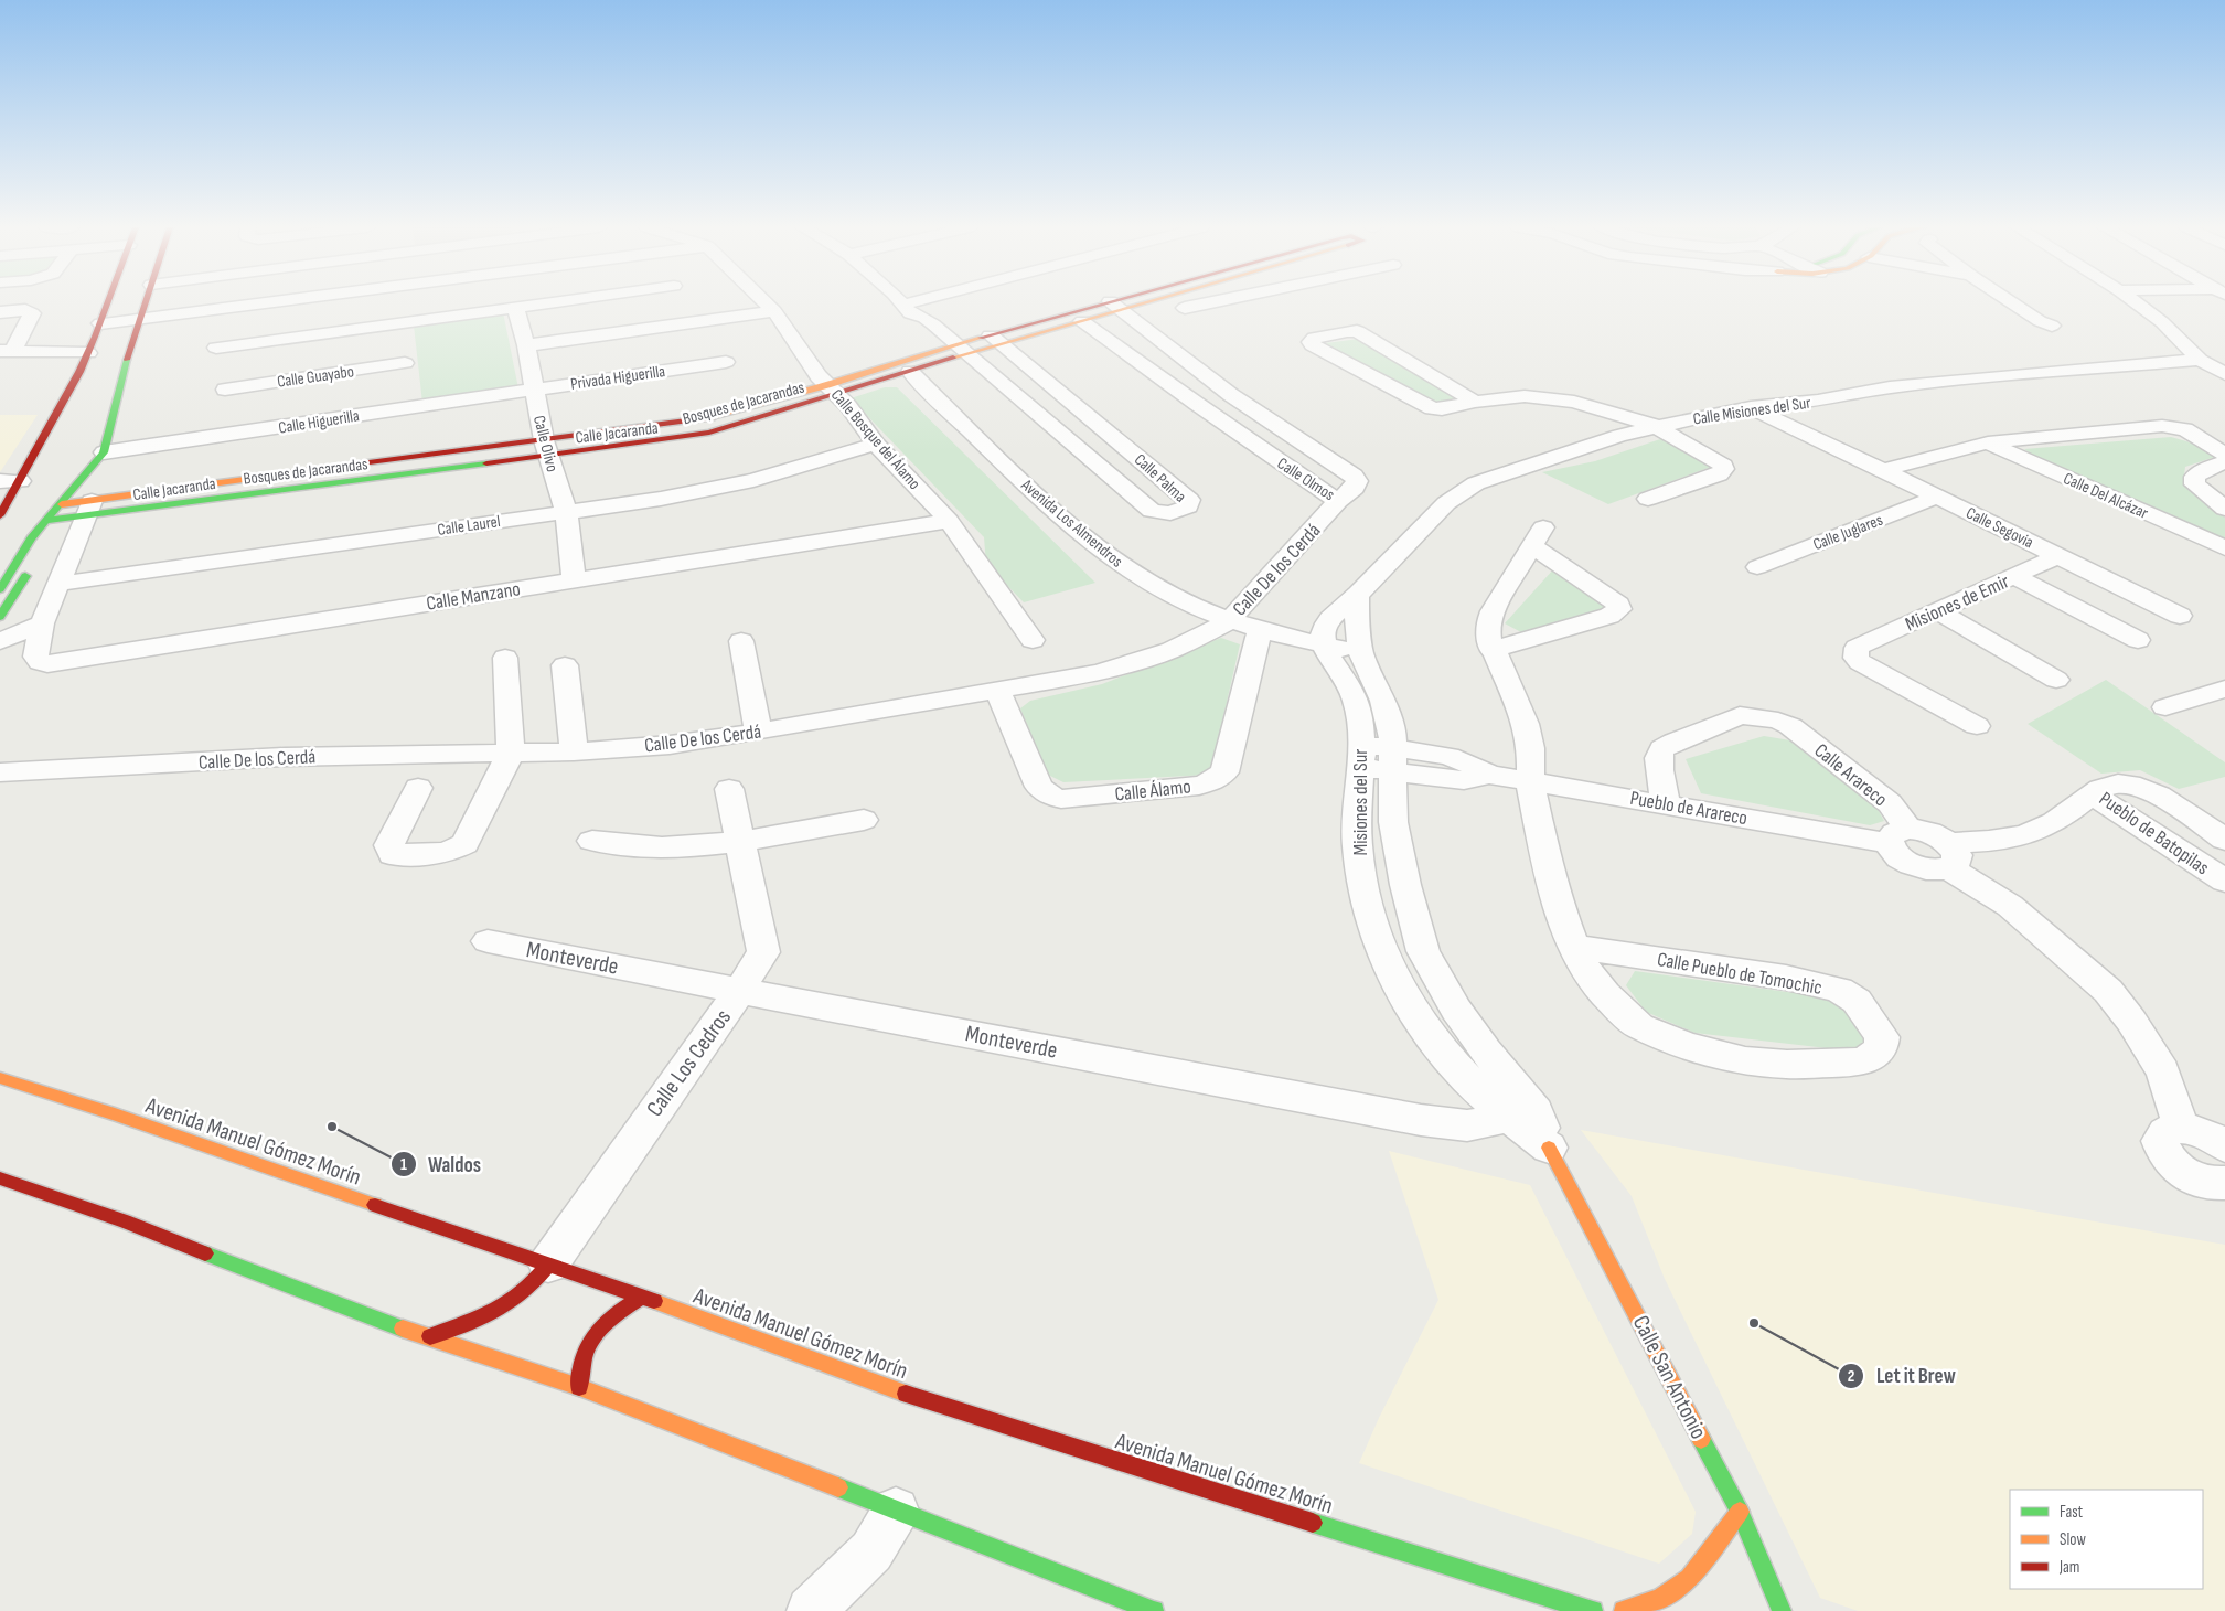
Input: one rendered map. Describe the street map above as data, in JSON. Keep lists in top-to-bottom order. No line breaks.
{"streets":{"main road":["Bosques de Jacarandas","Calle Jacaranda","Avenida Manuel Gómez Morín","Calle San Antonio"],"street":["Calle Guayabo","Privada Higuerilla","Calle Misiones del Sur","Calle Higuerilla","Calle Bosque del Álamo","Calle Olivo","Calle Palma","Calle Olmos","Calle Del Alcázar","Avenida Los Almendros","Calle Laurel","Calle Segovia","Calle Juglares","Calle De los Cerdá","Calle Manzano","Misiones de Emir","Calle Arareco","Calle Álamo","Misiones del Sur","Pueblo de Arareco","Pueblo de Batopilas","Monteverde","Calle Pueblo de Tomochic","Calle Los Cedros"]},"crossings":[["Calle Guayabo","Calle Higuerilla"],["Privada Higuerilla","Calle Higuerilla"],["Privada Higuerilla","Calle Olivo"],["Bosques de Jacarandas","Calle Jacaranda"],["Bosques de Jacarandas","Calle Bosque del Álamo"],["Bosques de Jacarandas","Calle Olivo"],["Bosques de Jacarandas","Calle Palma"],["Bosques de Jacarandas","Calle Olmos"],["Bosques de Jacarandas","Avenida Los Almendros"],["Bosques de Jacarandas","Calle Manzano"],["Calle Misiones del Sur","Avenida Los Almendros"],["Calle Misiones del Sur","Calle Segovia"],["Calle Misiones del Sur","Misiones del Sur"],["Calle Higuerilla","Calle Olivo"],["Calle Jacaranda","Calle Olivo"],["Calle Jacaranda","Calle Manzano"],["Calle Bosque del Álamo","Calle Laurel"],["Calle Bosque del Álamo","Calle Manzano"],["Calle Olivo","Calle Laurel"],["Calle Olivo","Calle Manzano"],["Calle Olmos","Calle De los Cerdá"],["Avenida Los Almendros","Calle De los Cerdá"],["Avenida Los Almendros","Calle Álamo"],["Avenida Los Almendros","Misiones del Sur"],["Calle Laurel","Calle Manzano"],["Calle Segovia","Calle Juglares"],["Calle Segovia","Misiones de Emir"],["Calle De los Cerdá","Calle Álamo"],["Calle Arareco","Pueblo de Arareco"],["Misiones del Sur","Pueblo de Arareco"],["Misiones del Sur","Monteverde"],["Misiones del Sur","Calle San Antonio"],["Pueblo de Arareco","Calle Pueblo de Tomochic"],["Monteverde","Calle Los Cedros"],["Monteverde","Calle San Antonio"],["Calle Los Cedros","Avenida Manuel Gómez Morín"]],"places":["Waldos","Let it Brew"],"legend":["Fast","Slow","Jam"]}
